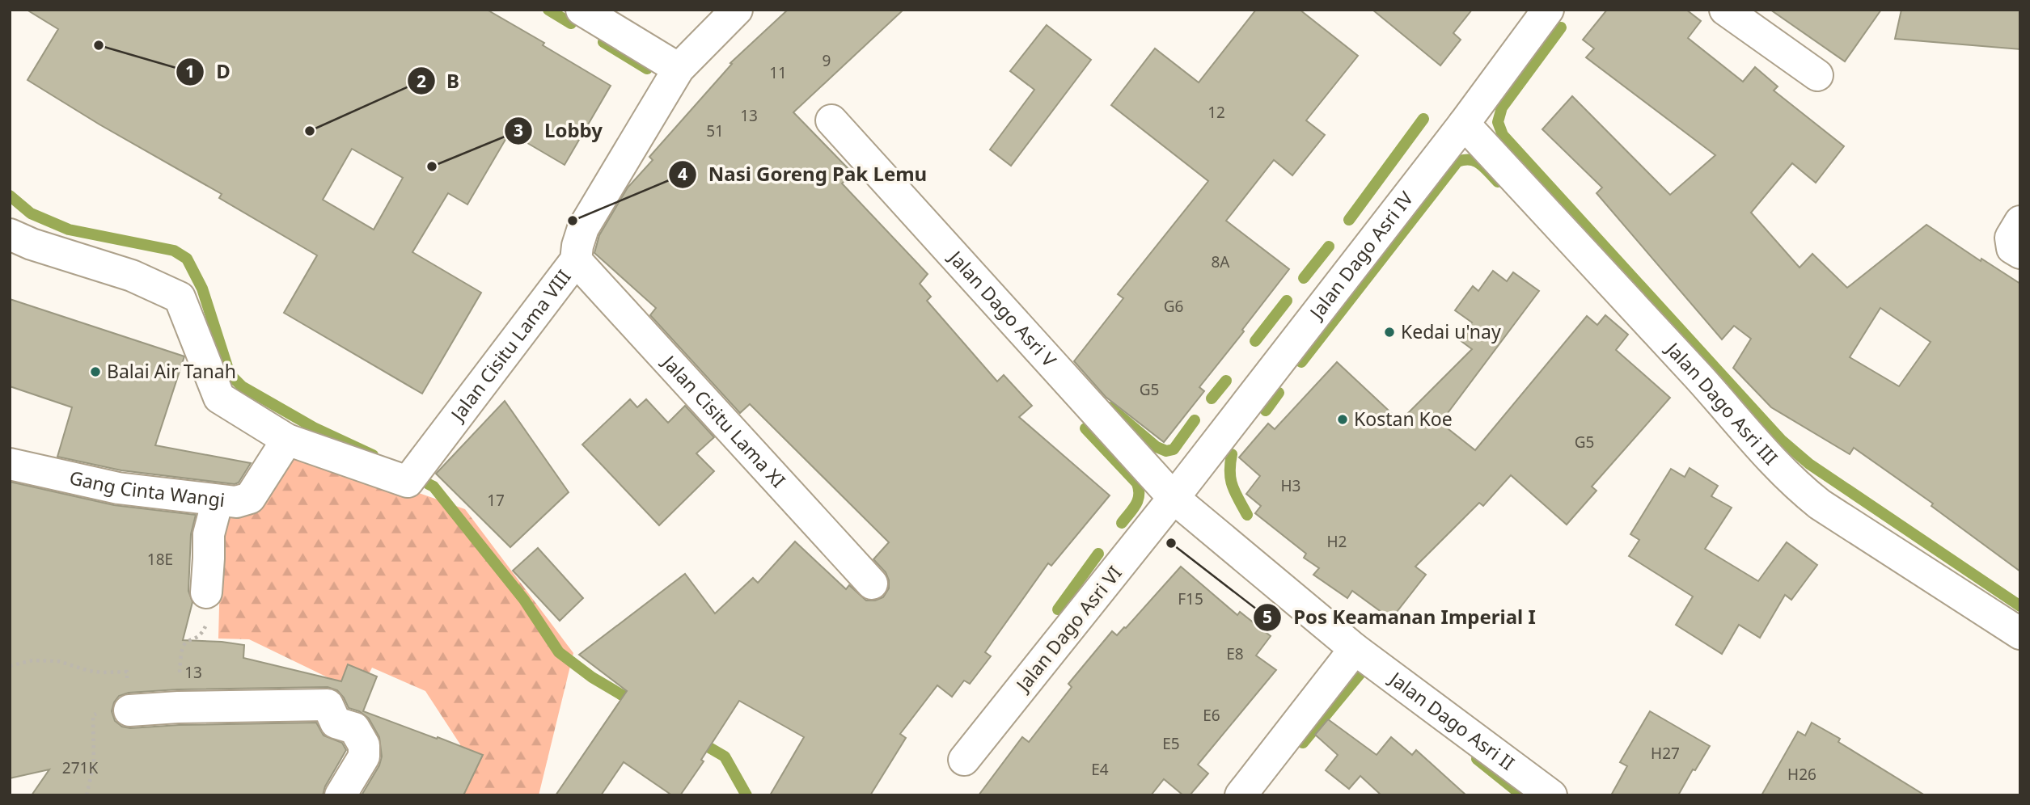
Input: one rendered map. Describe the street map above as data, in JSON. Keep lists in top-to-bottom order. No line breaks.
{"streets":{"street":["Jalan Dago Asri IV","Jalan Dago Asri V","Jalan Cisitu Lama VIII","Jalan Dago Asri III","Jalan Cisitu Lama XI","Gang Cinta Wangi","Jalan Dago Asri VI","Jalan Dago Asri II"]},"crossings":[["Jalan Dago Asri IV","Jalan Dago Asri V"],["Jalan Dago Asri IV","Jalan Dago Asri III"],["Jalan Dago Asri IV","Jalan Dago Asri VI"],["Jalan Dago Asri V","Jalan Dago Asri VI"],["Jalan Dago Asri V","Jalan Dago Asri II"],["Jalan Cisitu Lama VIII","Jalan Cisitu Lama XI"],["Jalan Cisitu Lama VIII","Gang Cinta Wangi"]],"places":["D","B","Lobby","Nasi Goreng Pak Lemu","Kedai u'nay","Balai Air Tanah","Kostan Koe","Pos Keamanan Imperial I"],"house_numbers":["9","11","12","13","51","8A","G6","G5","G5","H3","17","H2","18E","F15","E8","13","E6","E5","H27","271K","E4","H26"]}
